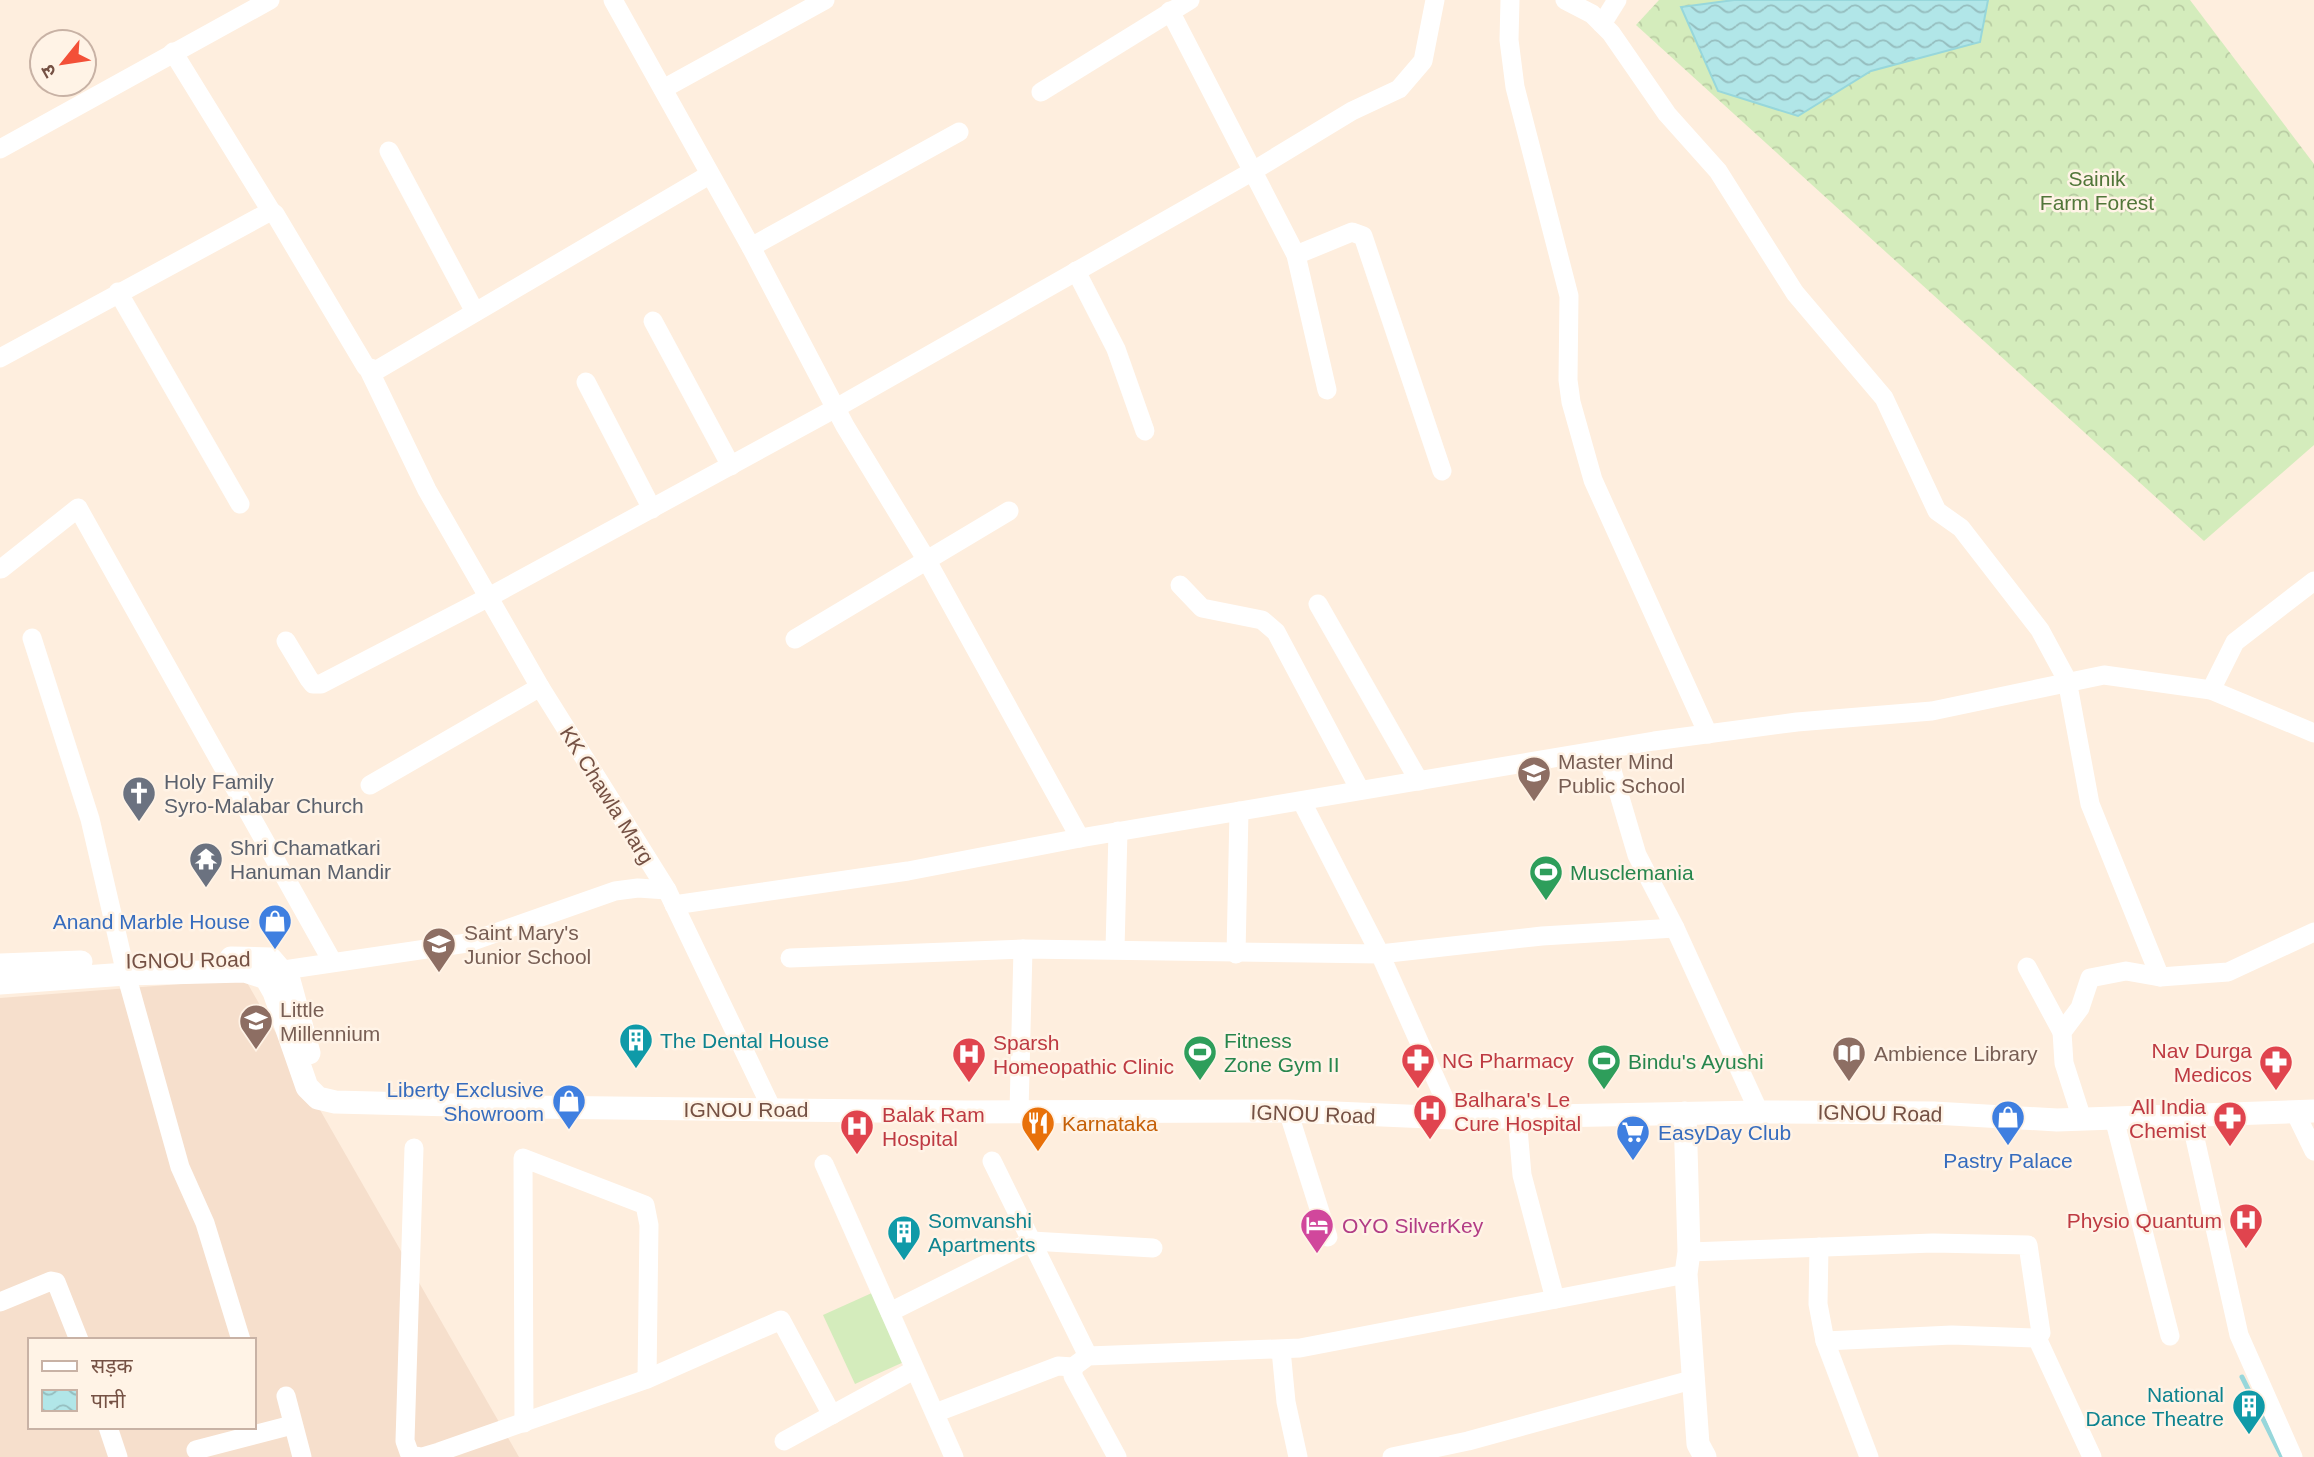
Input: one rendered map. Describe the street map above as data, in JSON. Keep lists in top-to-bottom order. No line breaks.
{"streets":{"street":["KK Chawla Marg","IGNOU Road"]},"crossings":[["KK Chawla Marg","IGNOU Road"]],"parks":["Sainik Farm Forest"],"places":{"school or university":["Master Mind Public School","Saint Mary's Junior School","Little Millennium"],"church":["Holy Family Syro-Malabar Church"],"temple":["Shri Chamatkari Hanuman Mandir"],"sports":["Musclemania","Fitness Zone Gym II","Bindu's Ayushi"],"shop":["Anand Marble House","Liberty Exclusive Showroom","Pastry Palace"],"building":["The Dental House","Somvanshi Apartments","National Dance Theatre"],"library":["Ambience Library"],"hospital":["Sparsh Homeopathic Clinic","Balhara's Le Cure Hospital","Balak Ram Hospital","Physio Quantum"],"pharmacy":["NG Pharmacy","Nav Durga Medicos","All India Chemist"],"restaurant":["Karnataka"],"supermarket":["EasyDay Club"],"hotel":["OYO SilverKey"]},"legend":["सड़क","पानी"],"north":"bottom left"}
